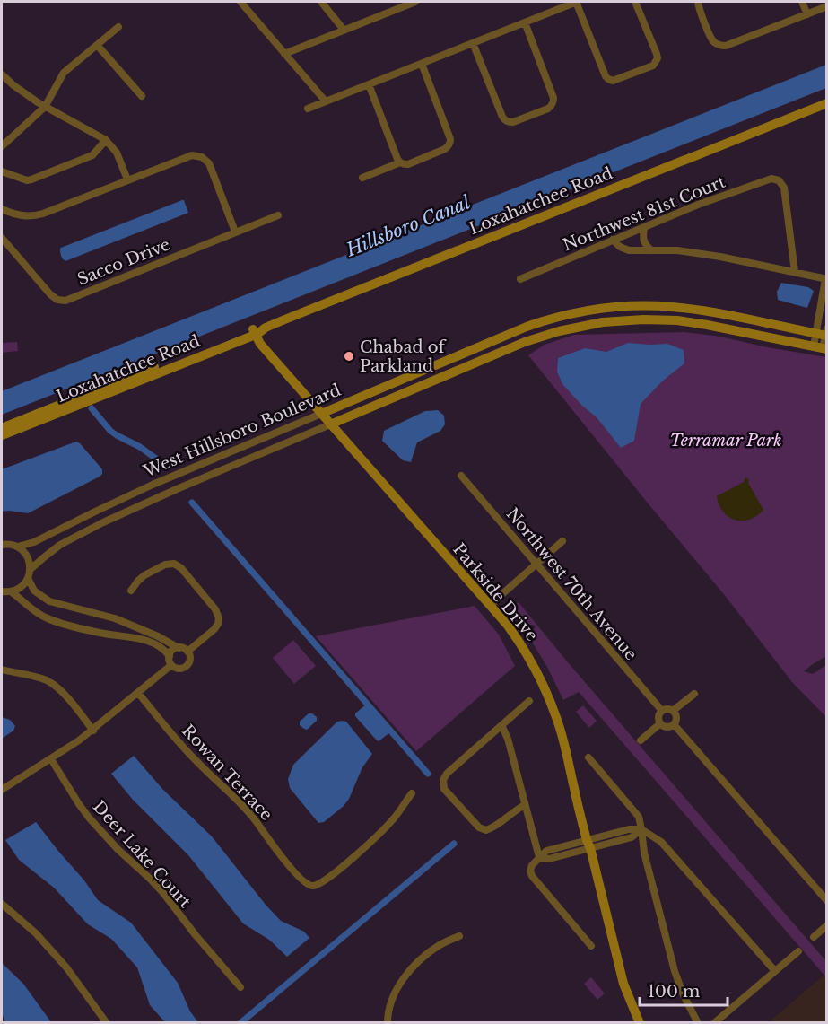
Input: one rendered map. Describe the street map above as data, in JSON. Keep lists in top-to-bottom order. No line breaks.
{"streets":{"street":["Loxahatchee Road","Northwest 81st Court","Sacco Drive","West Hillsboro Boulevard","Northwest 70th Avenue","Parkside Drive","Rowan Terrace","Deer Lake Court"]},"crossings":[["Loxahatchee Road","Parkside Drive"],["West Hillsboro Boulevard","Parkside Drive"]],"water":["Hillsboro Canal"],"parks":["Terramar Park"],"places":["Chabad of Parkland"],"scale_bar":"100 m"}
